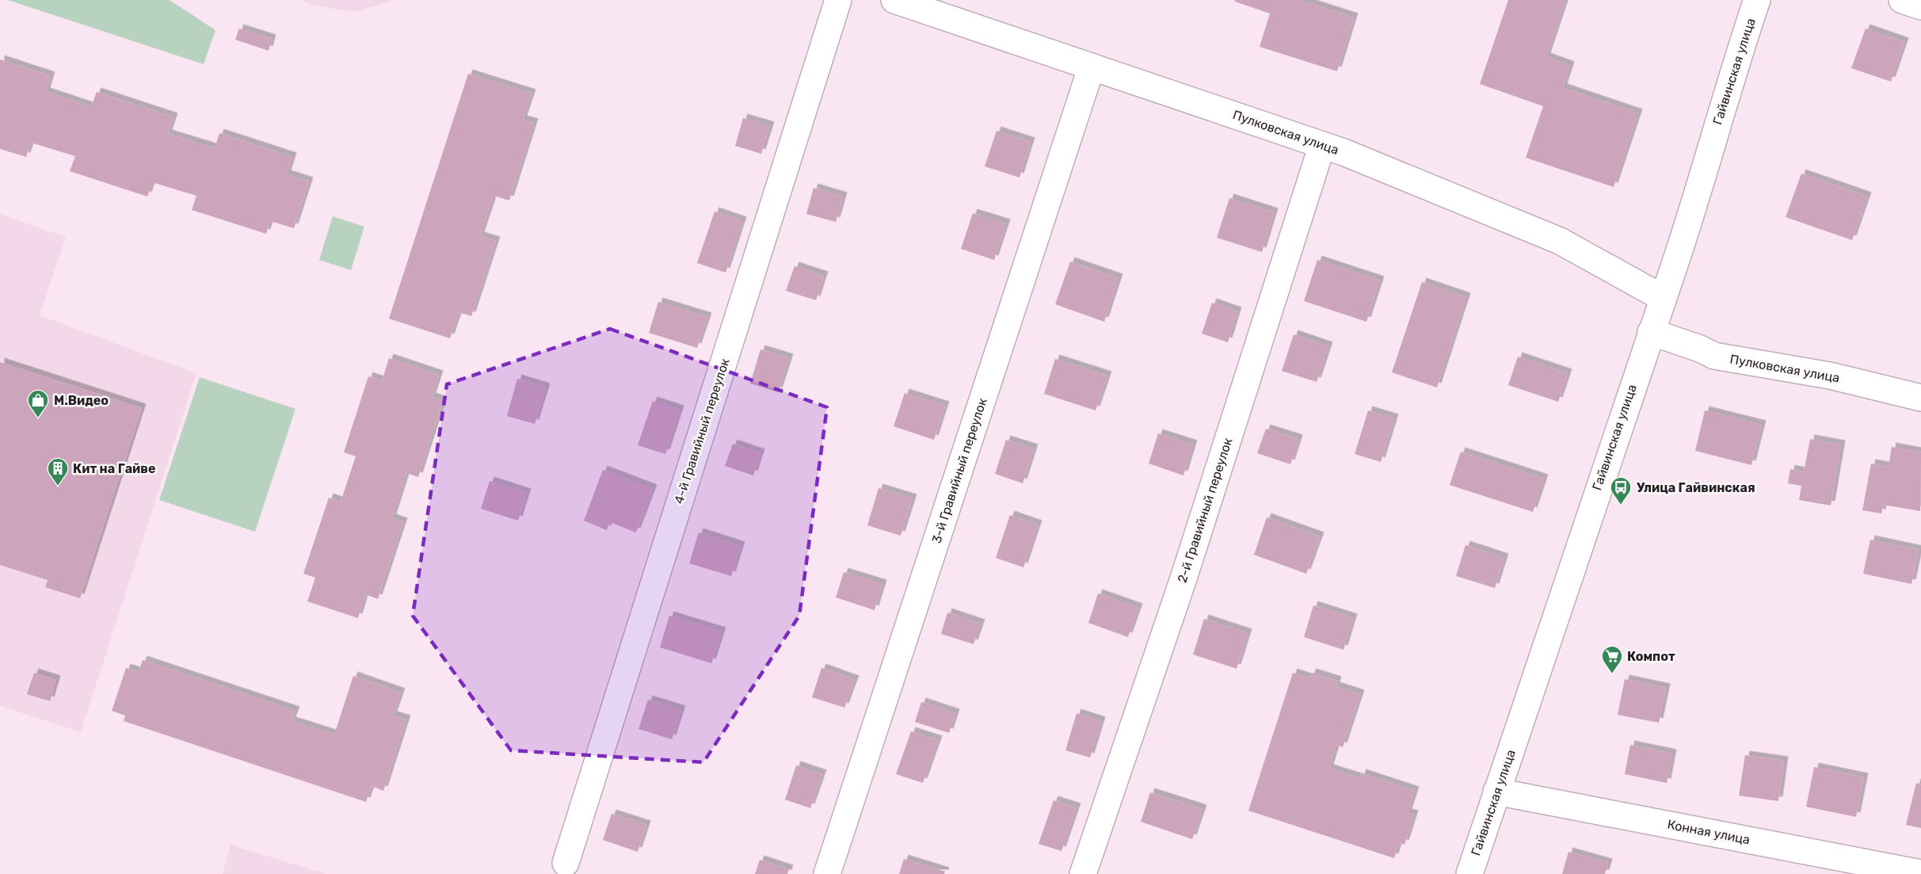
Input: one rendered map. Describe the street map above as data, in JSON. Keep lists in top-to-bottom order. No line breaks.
{"streets":{"street":["Гайвинская улица","Пулковская улица","4-й Гравийный переулок","3-й Гравийный переулок","2-й Гравийный переулок","Конная улица"]},"crossings":[["Гайвинская улица","Пулковская улица"],["Гайвинская улица","Конная улица"],["Пулковская улица","3-й Гравийный переулок"],["Пулковская улица","2-й Гравийный переулок"]],"places":{"shop":["М.Видео"],"building":["Кит на Гайве"],"bus stop":["Улица Гайвинская"],"supermarket":["Компот"]}}
